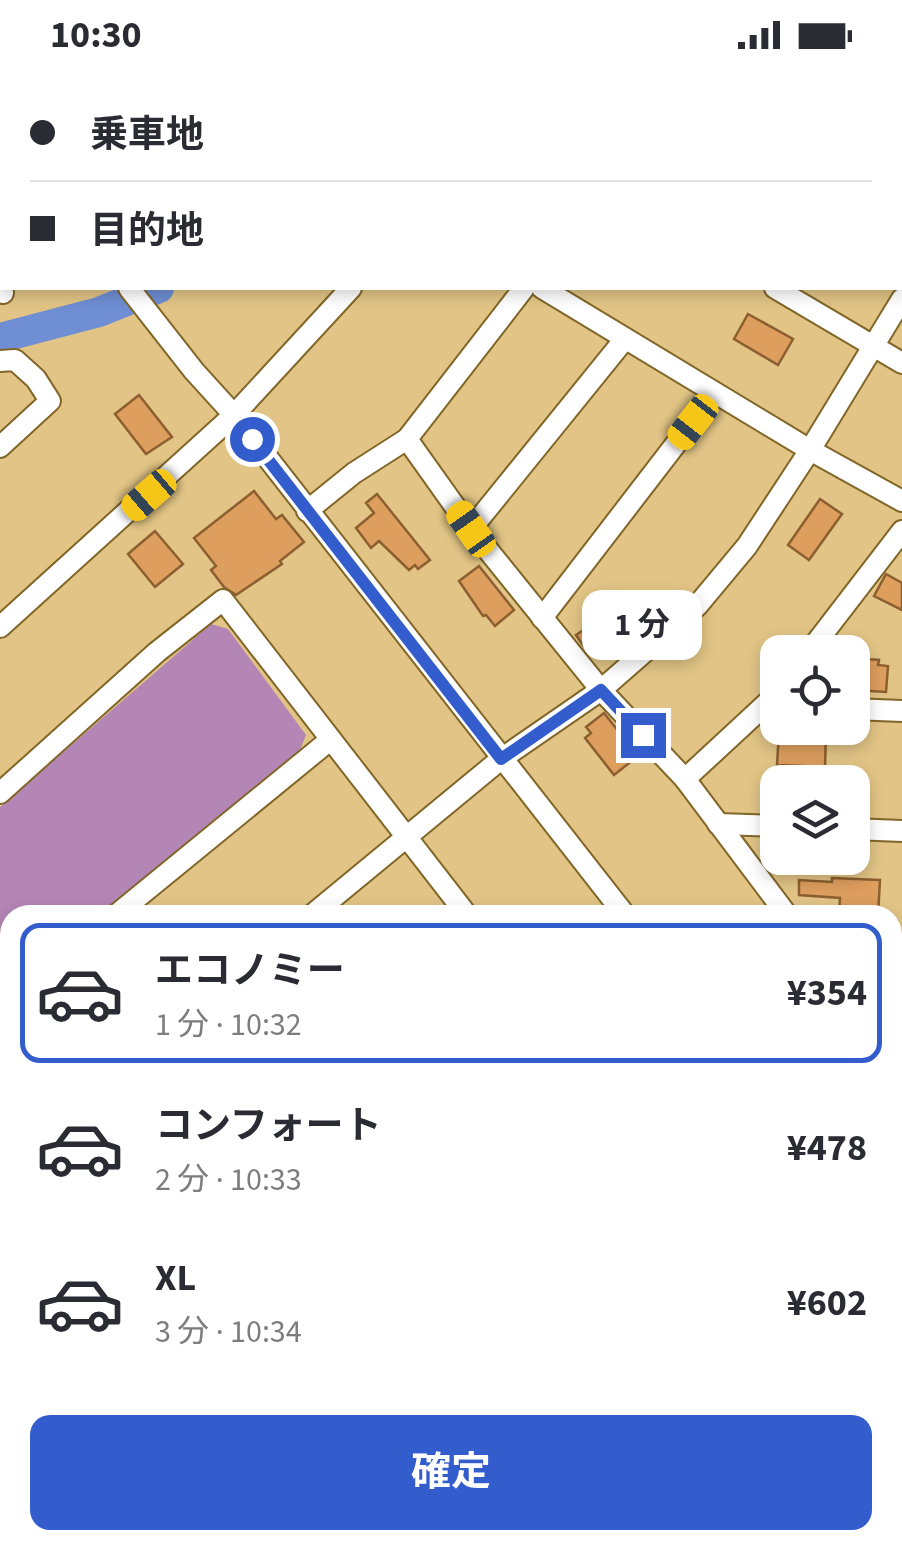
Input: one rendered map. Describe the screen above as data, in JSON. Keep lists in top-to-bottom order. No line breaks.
{"page":{"status":"10:30","banner":["乗車地","目的地"],"bubble":"1 分","list":[{"name":"エコノミー","note":"1 分 · 10:32","value":"¥354"},{"name":"コンフォート","note":"2 分 · 10:33","value":"¥478"},{"name":"XL","note":"3 分 · 10:34","value":"¥602"}],"buttons":"確定"}}
